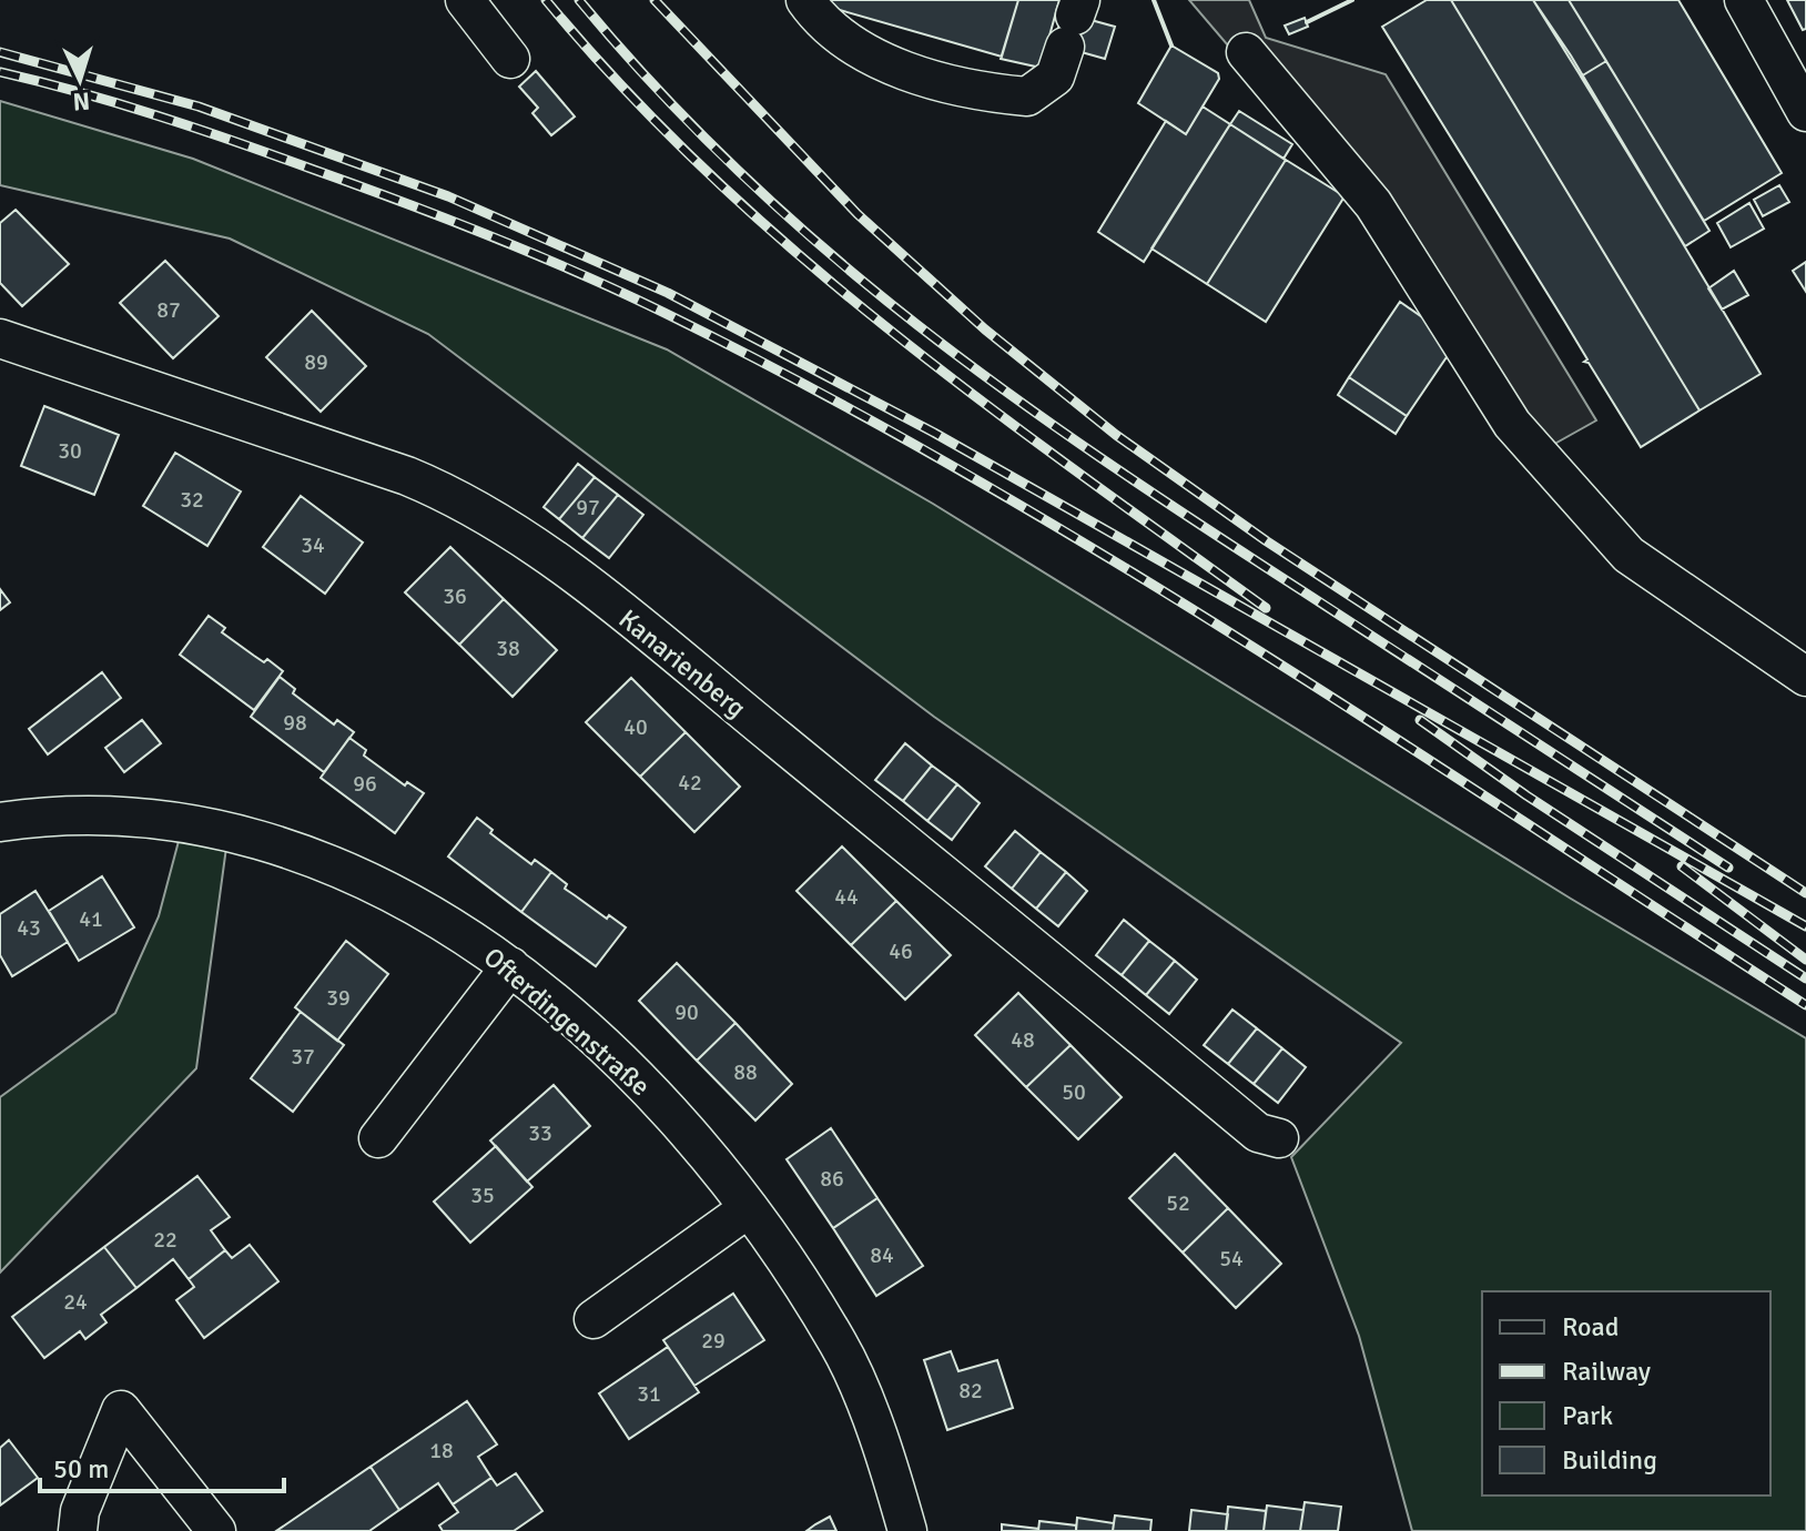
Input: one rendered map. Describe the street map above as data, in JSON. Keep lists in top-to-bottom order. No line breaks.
{"streets":{"street":["Kanarienberg","Ofterdingenstraße"]},"house_numbers":["87","89","30","32","97","34","36","38","98","40","42","96","44","41","43","46","39","90","48","37","88","50","33","86","35","52","22","84","54","24","29","82","31","18"],"legend":["Road","Railway","Park","Building"],"scale_bar":"50 m","north":"bottom"}
